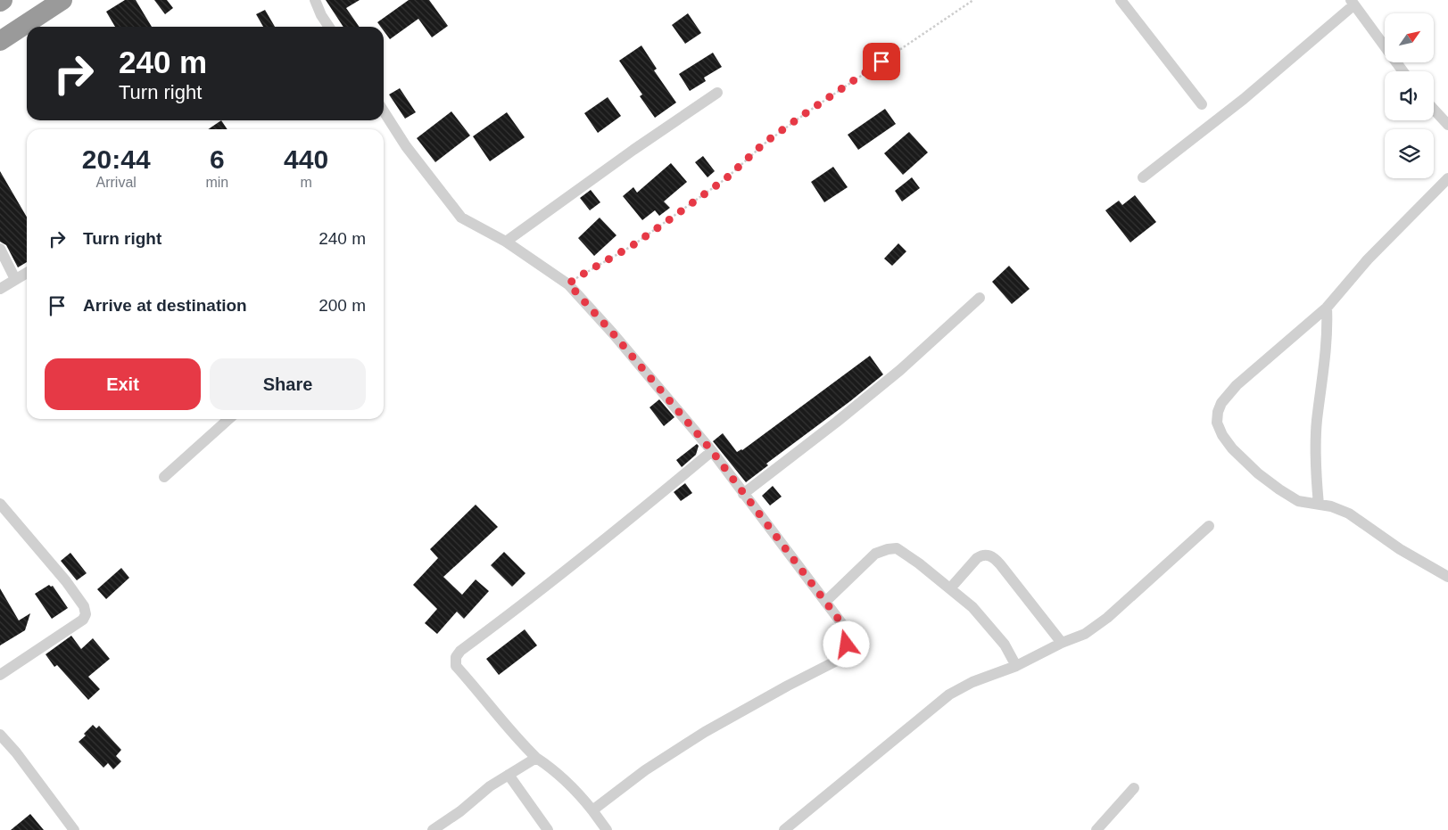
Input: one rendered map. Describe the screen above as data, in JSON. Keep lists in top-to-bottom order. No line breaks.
{"north":"top right","page":{"turn":["240 m","Turn right"],"eta":["20:44","Arrival","6","min","440","m"],"list":[{"name":"Turn right","value":"240 m"},{"name":"Arrive at destination","value":"200 m"}],"buttons":["Exit","Share"]}}
